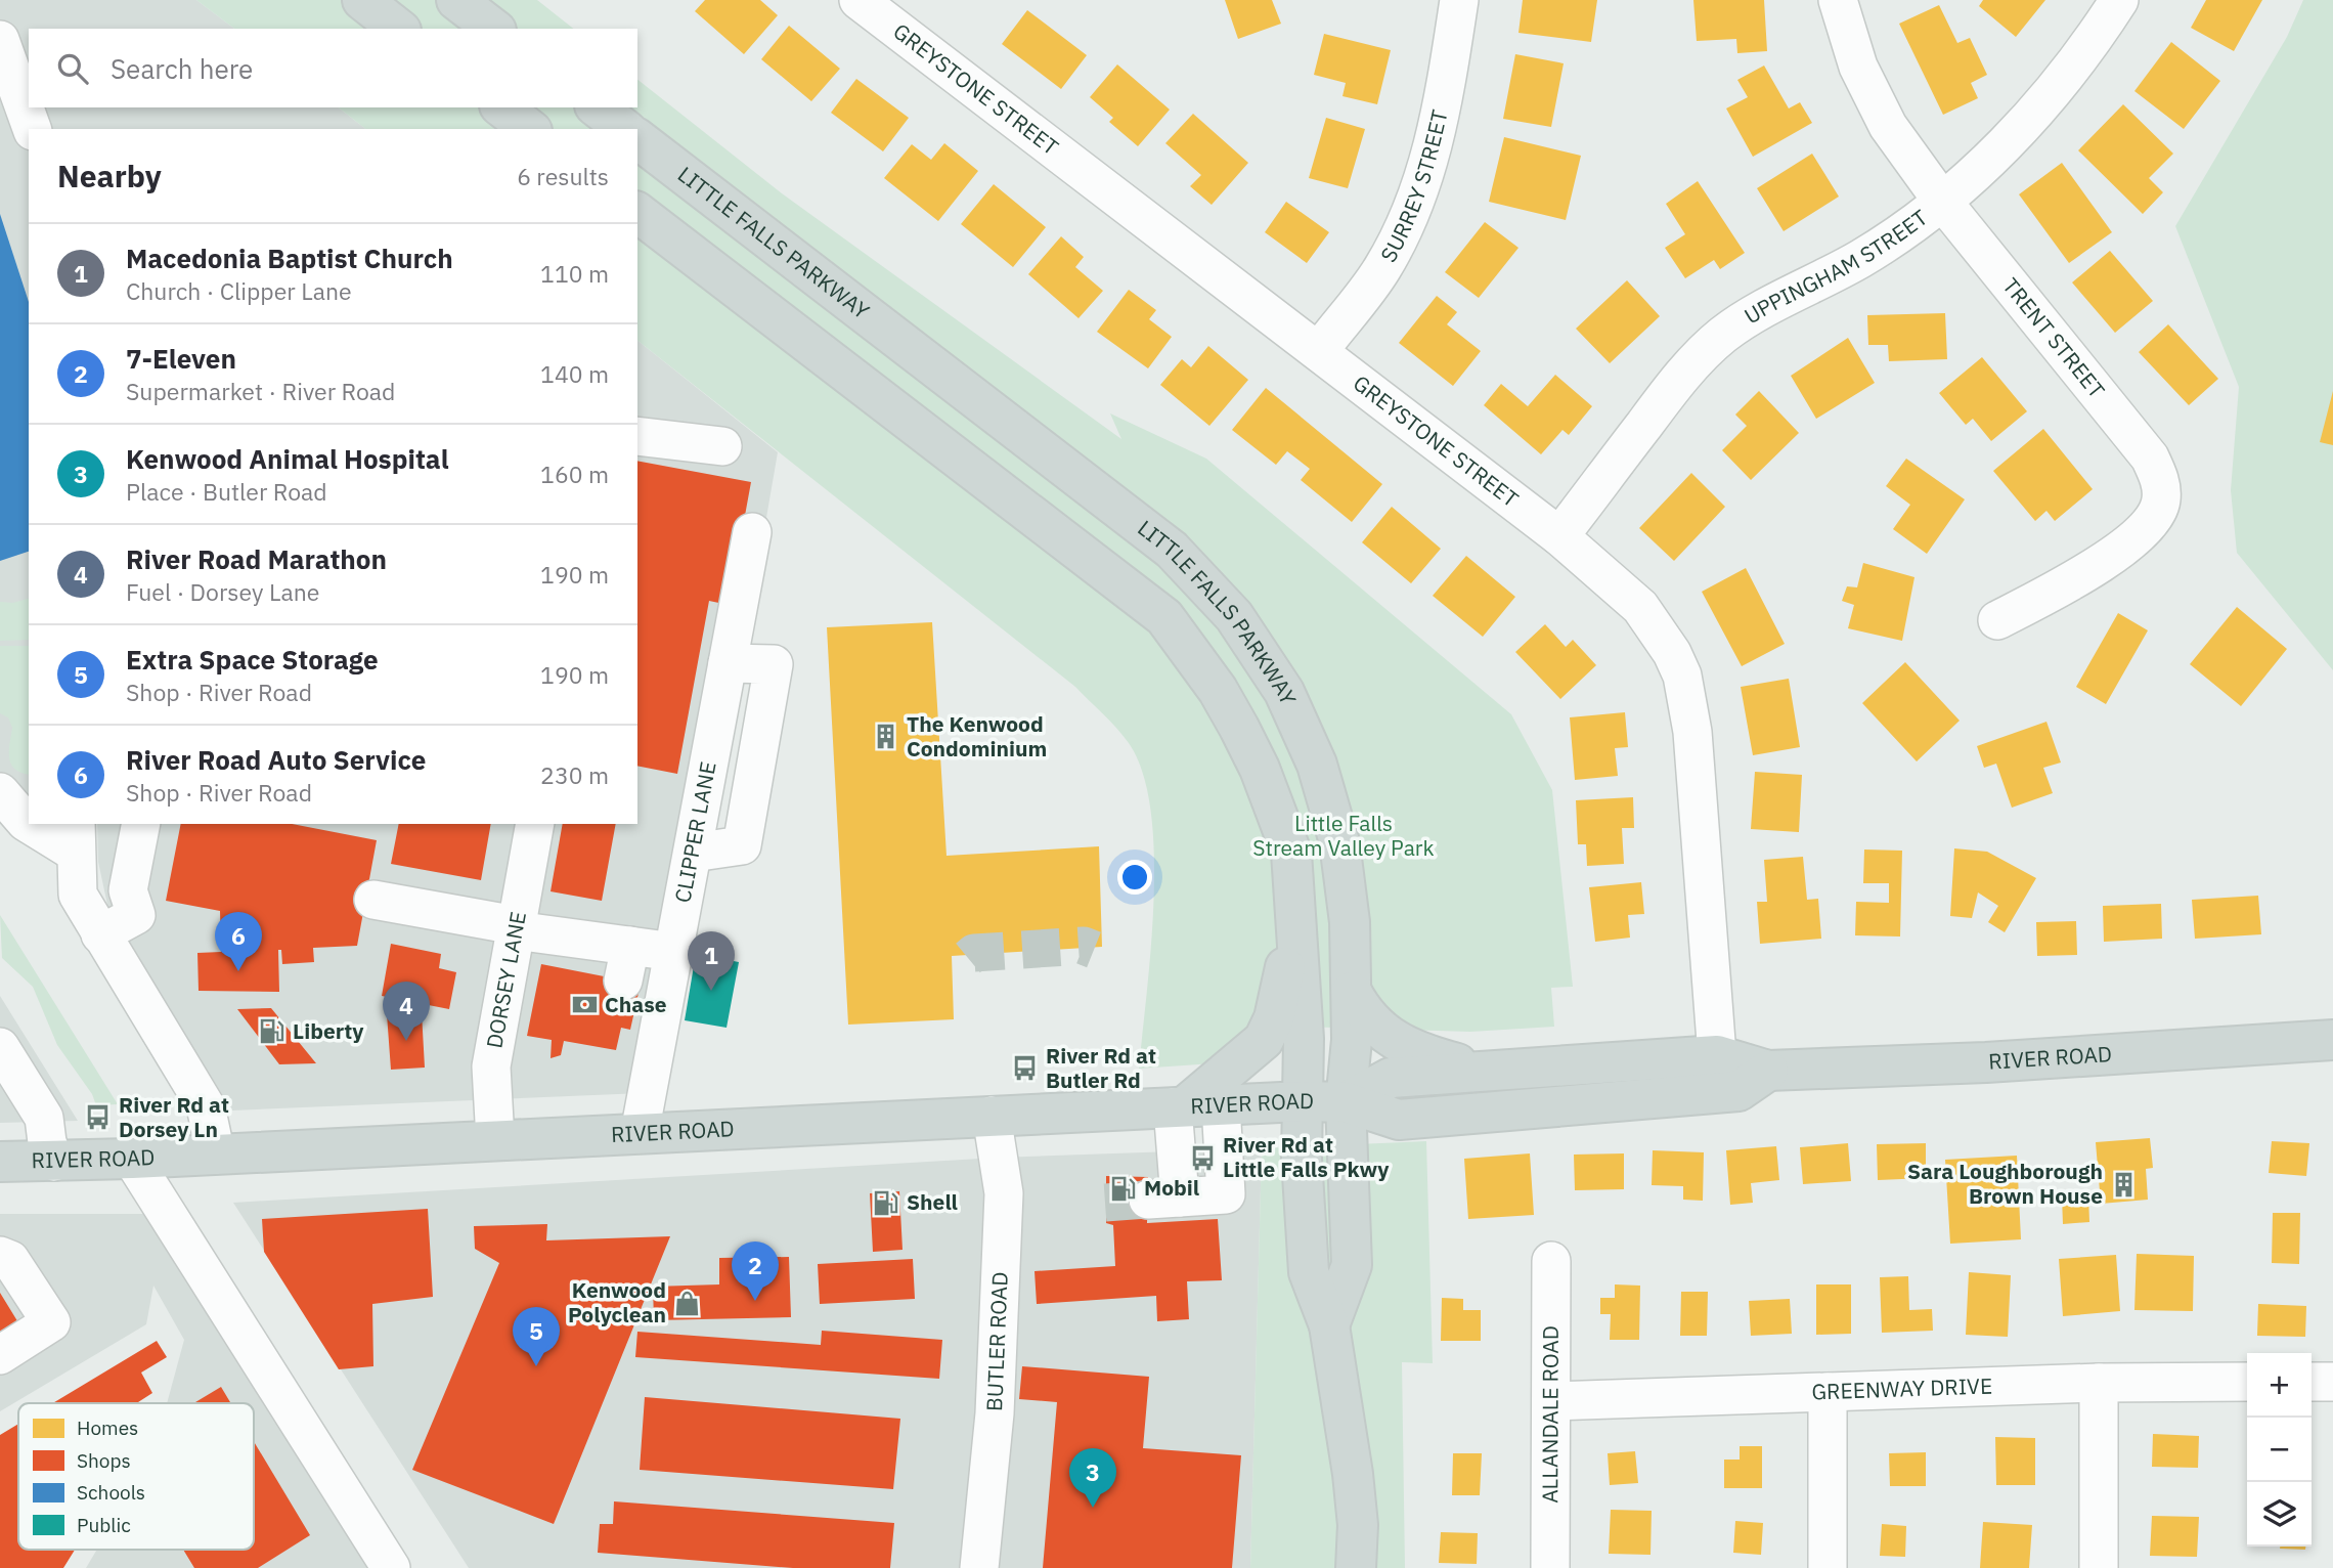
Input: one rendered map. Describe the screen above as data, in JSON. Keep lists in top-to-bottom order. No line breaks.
{"streets":{"main road":["LITTLE FALLS PARKWAY","RIVER ROAD"],"street":["GREYSTONE STREET","SURREY STREET","UPPINGHAM STREET","TRENT STREET","CLIPPER LANE","DORSEY LANE","BUTLER ROAD","GREENWAY DRIVE","ALLANDALE ROAD"]},"crossings":[["GREYSTONE STREET","SURREY STREET"],["GREYSTONE STREET","UPPINGHAM STREET"],["GREYSTONE STREET","RIVER ROAD"],["LITTLE FALLS PARKWAY","RIVER ROAD"],["UPPINGHAM STREET","TRENT STREET"],["CLIPPER LANE","RIVER ROAD"],["DORSEY LANE","RIVER ROAD"],["RIVER ROAD","BUTLER ROAD"],["GREENWAY DRIVE","ALLANDALE ROAD"]],"parks":["Little Falls Stream Valley Park"],"places":{"building":["The Kenwood Condominium","Sara Loughborough Brown House"],"bank":["Chase"],"fuel station":["Liberty","Mobil","Shell"],"bus stop":["River Rd at Butler Rd","River Rd at Dorsey Ln","River Rd at Little Falls Pkwy"],"shop":["Kenwood Polyclean"]},"legend":["Homes","Shops","Schools","Public"],"page":{"search":"Search here","heading":["Nearby","6 results"],"list":[{"mark":"1","name":"Macedonia Baptist Church","note":"Church · Clipper Lane","value":"110 m"},{"mark":"2","name":"7-Eleven","note":"Supermarket · River Road","value":"140 m"},{"mark":"3","name":"Kenwood Animal Hospital","note":"Place · Butler Road","value":"160 m"},{"mark":"4","name":"River Road Marathon","note":"Fuel · Dorsey Lane","value":"190 m"},{"mark":"5","name":"Extra Space Storage","note":"Shop · River Road","value":"190 m"},{"mark":"6","name":"River Road Auto Service","note":"Shop · River Road","value":"230 m"}],"pins":["6","1","4","2","5","3"],"map_buttons":["+","−"]}}
